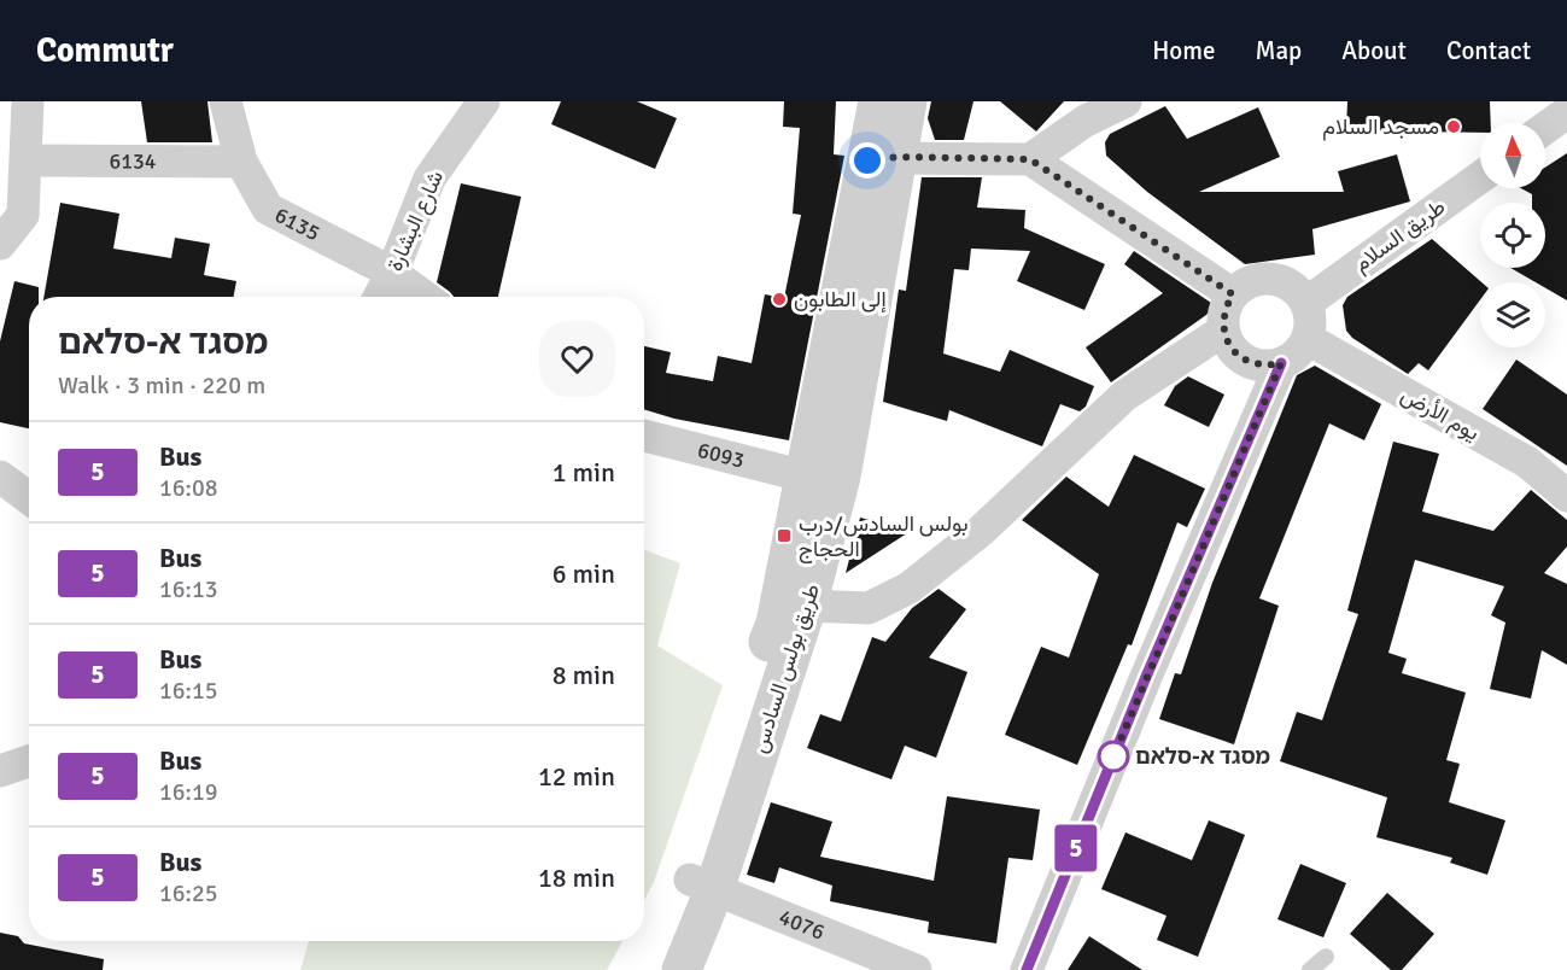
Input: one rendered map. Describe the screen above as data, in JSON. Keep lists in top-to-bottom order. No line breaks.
{"streets":{"street":["6134","شارع البشارة","6135","طريق السلام","يوم الأرض","6093","طريق بولس السادس","4076"]},"crossings":[["6134","6135"],["شارع البشارة","6135"],["طريق السلام","يوم الأرض"],["6093","طريق بولس السادس"],["طريق بولس السادس","4076"]],"places":{"other":["مسجد السلام","إلى الطابون","מסגד א-סלאם"],"transit":["بولس السادس/درب الحجاج"]},"lines":["bus line 5"],"north":"top","page":{"header":"Commutr","nav":["Home","Map","About","Contact"],"on_map":"5","heading":["מסגד א-סלאם","Walk · 3 min · 220 m"],"list":[{"mark":"5","name":"Bus","note":"16:08","value":"1 min"},{"mark":"5","name":"Bus","note":"16:13","value":"6 min"},{"mark":"5","name":"Bus","note":"16:15","value":"8 min"},{"mark":"5","name":"Bus","note":"16:19","value":"12 min"},{"mark":"5","name":"Bus","note":"16:25","value":"18 min"}]}}
